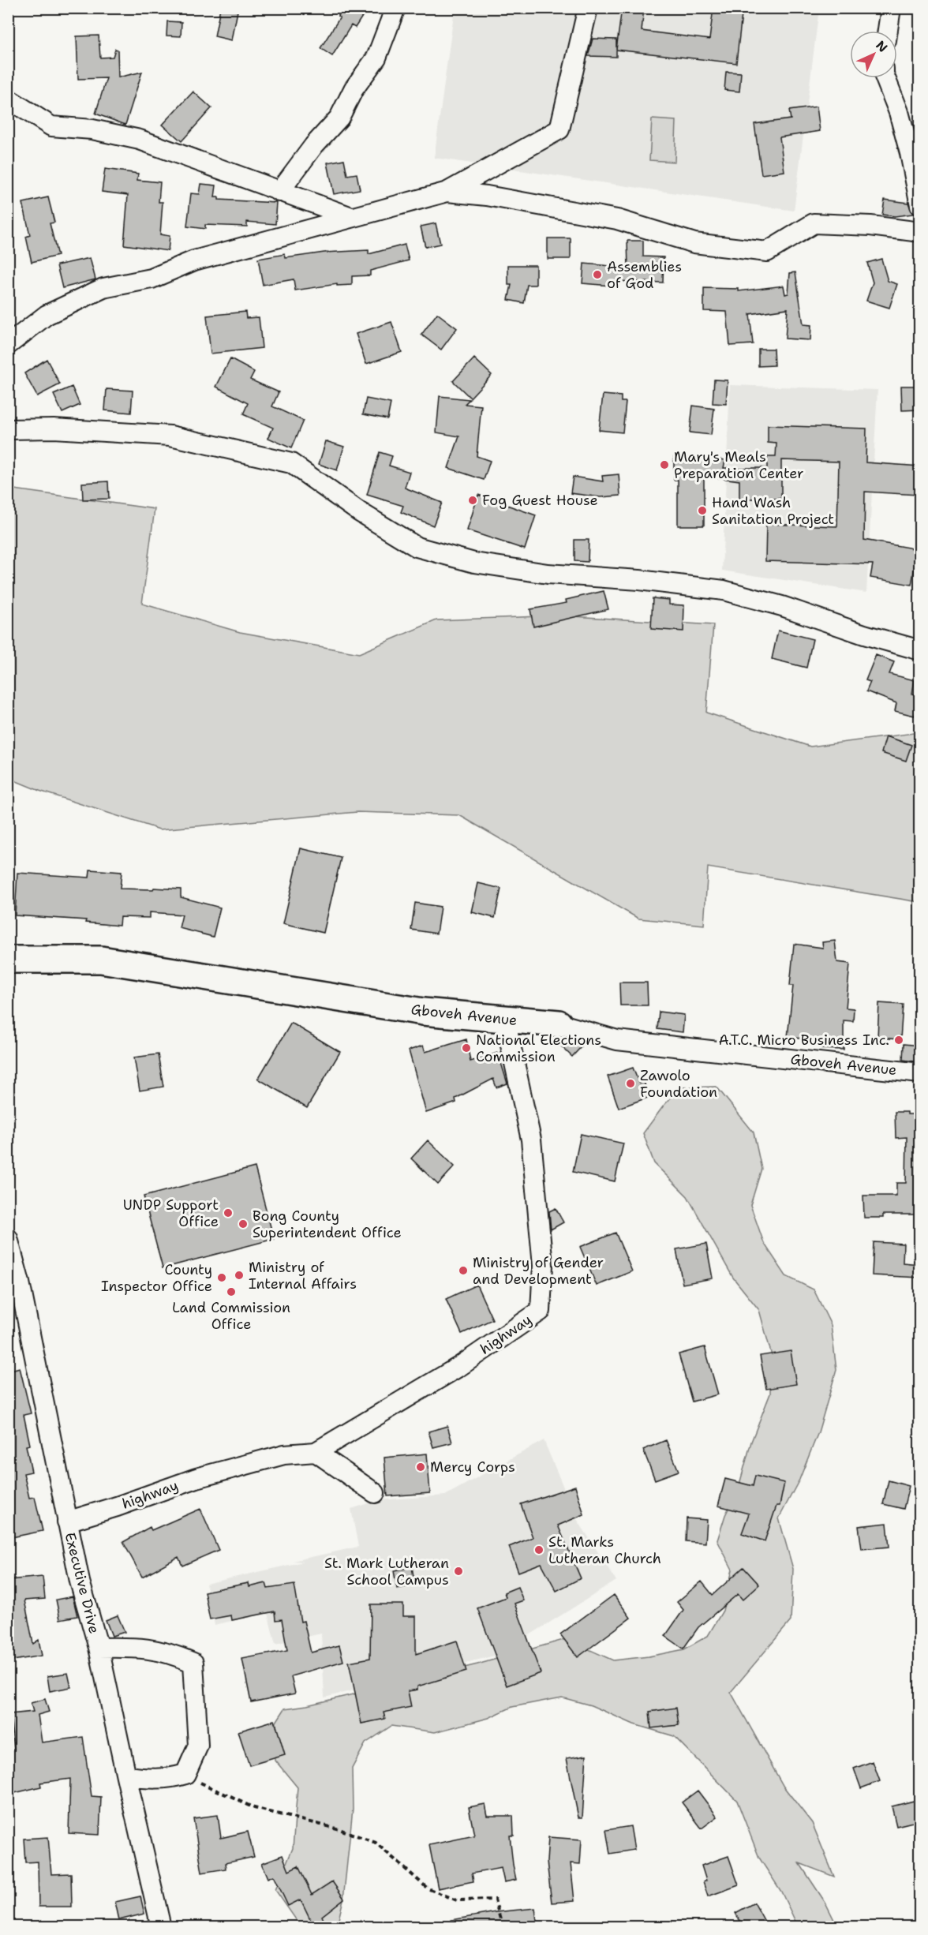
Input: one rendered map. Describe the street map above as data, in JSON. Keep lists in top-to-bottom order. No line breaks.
{"streets":{"main road":["Gboveh Avenue"],"street":["highway","Executive Drive"]},"crossings":[["Gboveh Avenue","highway"],["highway","Executive Drive"]],"places":["Assemblies of God","Mary's Meals Preparation Center","Fog Guest House","Hand Wash Sanitation Project","A.T.C. Micro Business Inc.","National Elections Commission","Zawolo Foundation","UNDP Support Office","Bong County Superintendent Office","Ministry of Gender and Development","Ministry of Internal Affairs","County Inspector Office","Land Commission Office","Mercy Corps","St. Marks Lutheran Church","St. Mark Lutheran School Campus"],"north":"top right"}
